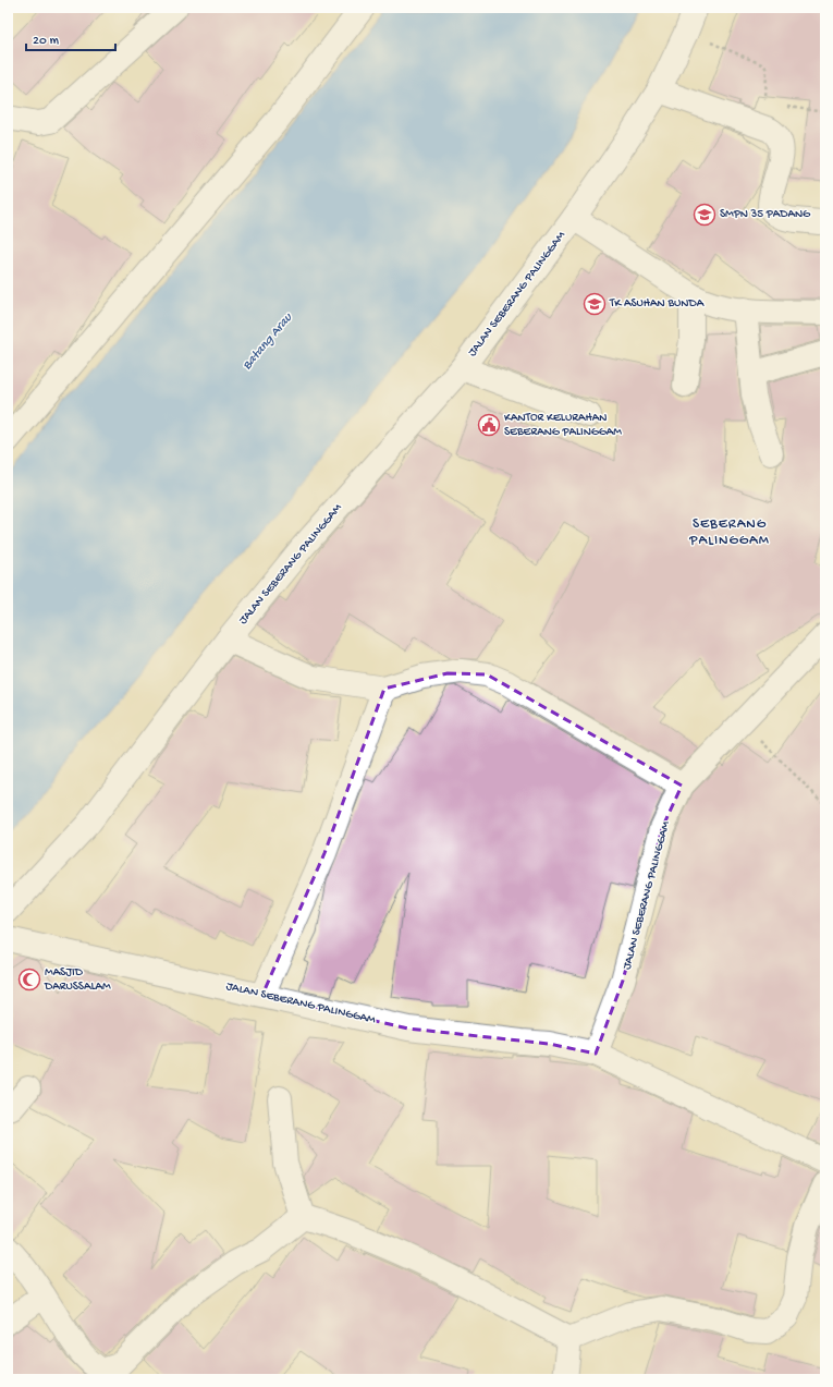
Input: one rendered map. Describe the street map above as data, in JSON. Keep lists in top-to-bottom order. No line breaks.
{"streets":{"street":["JALAN SEBERANG PALINGGAM"]},"districts":["SEBERANG PALINGGAM"],"water":["Batang Arau"],"places":{"school or university":["SMPN 35 PADANG","TK ASUHAN BUNDA"],"public building":["KANTOR KELURAHAN SEBERANG PALINGGAM"],"mosque":["MASJID DARUSSALAM"]},"scale_bar":"20 m"}
